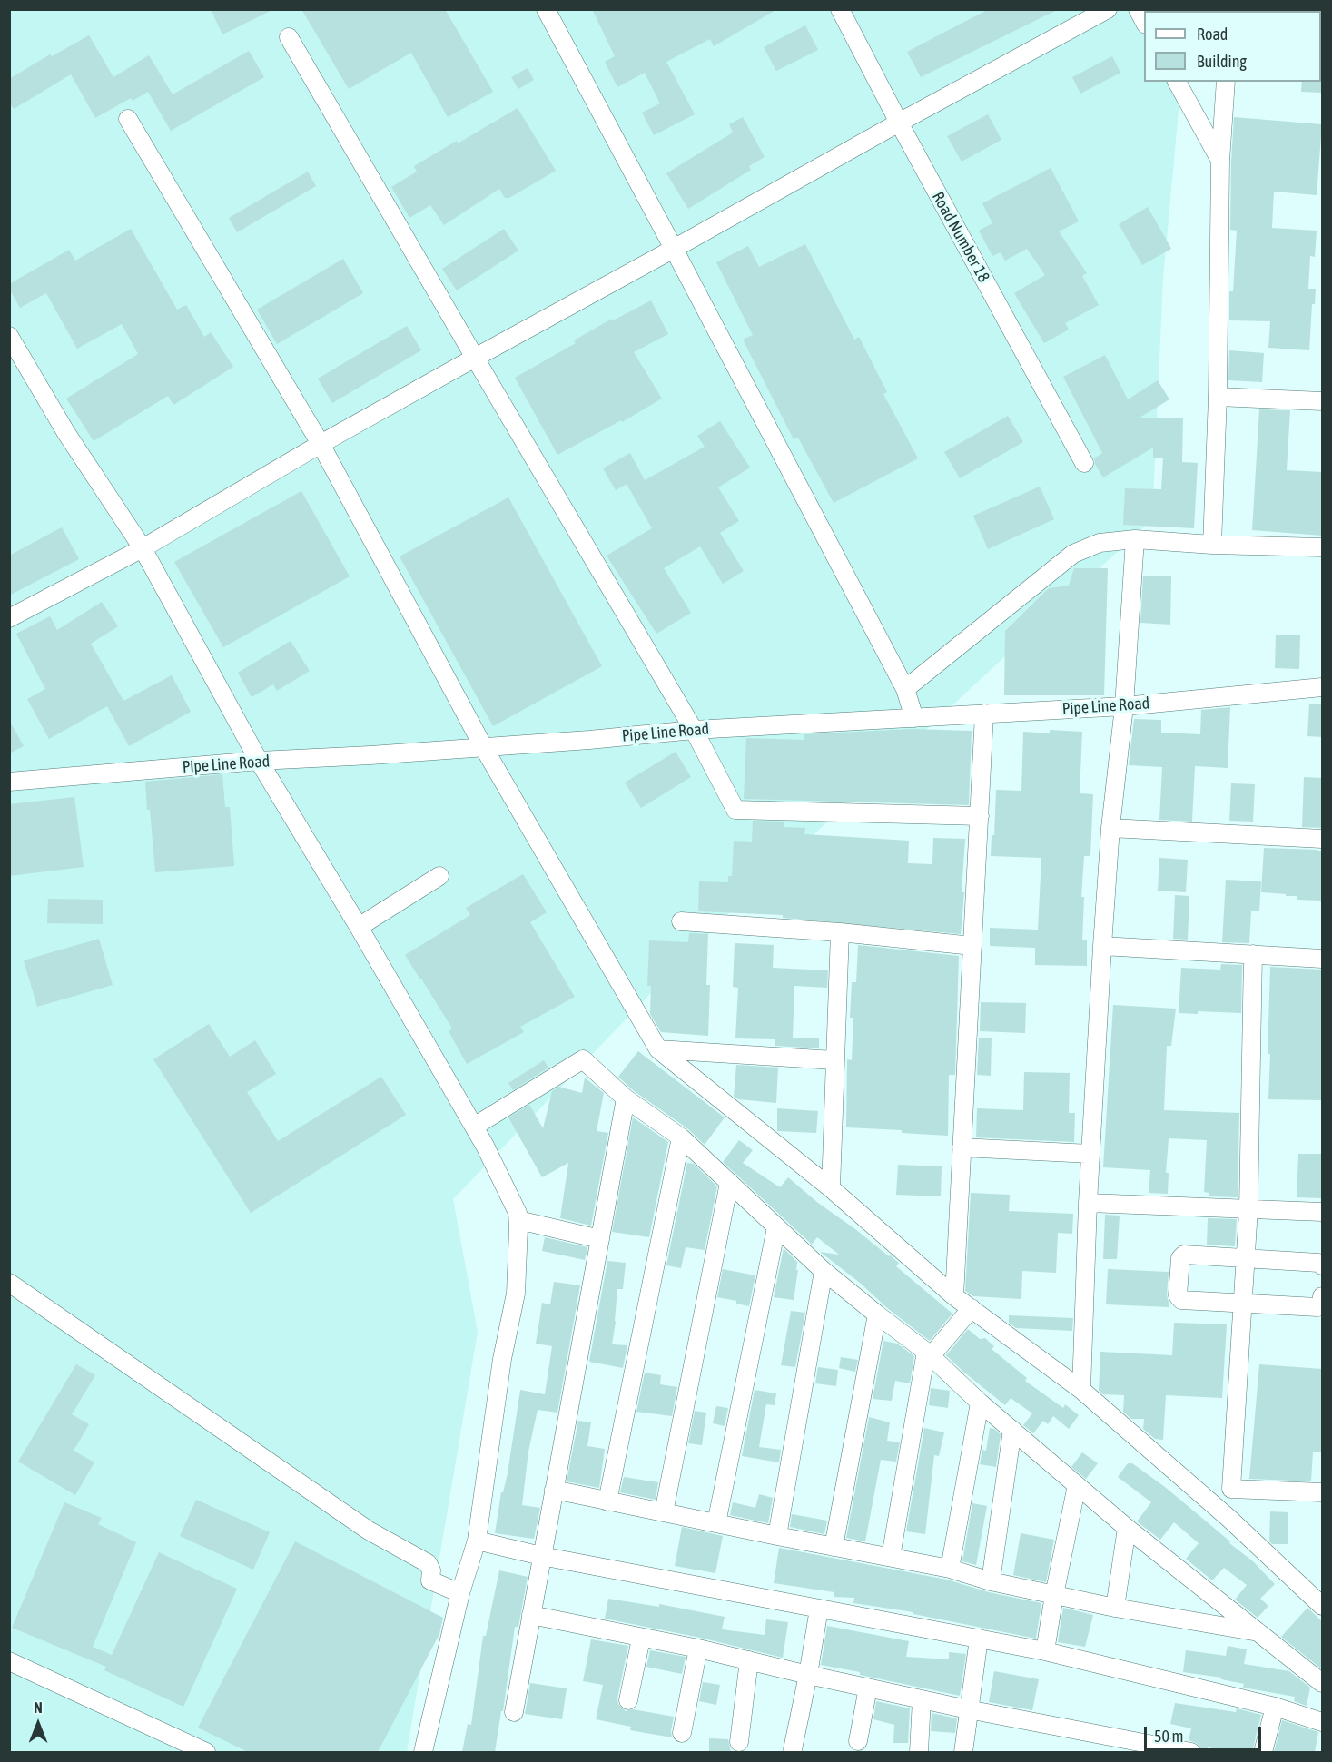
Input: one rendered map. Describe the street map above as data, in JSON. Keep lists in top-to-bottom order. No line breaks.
{"streets":{"street":["Road Number 18","Pipe Line Road"]},"legend":["Road","Building"],"scale_bar":"50 m","north":"top"}
